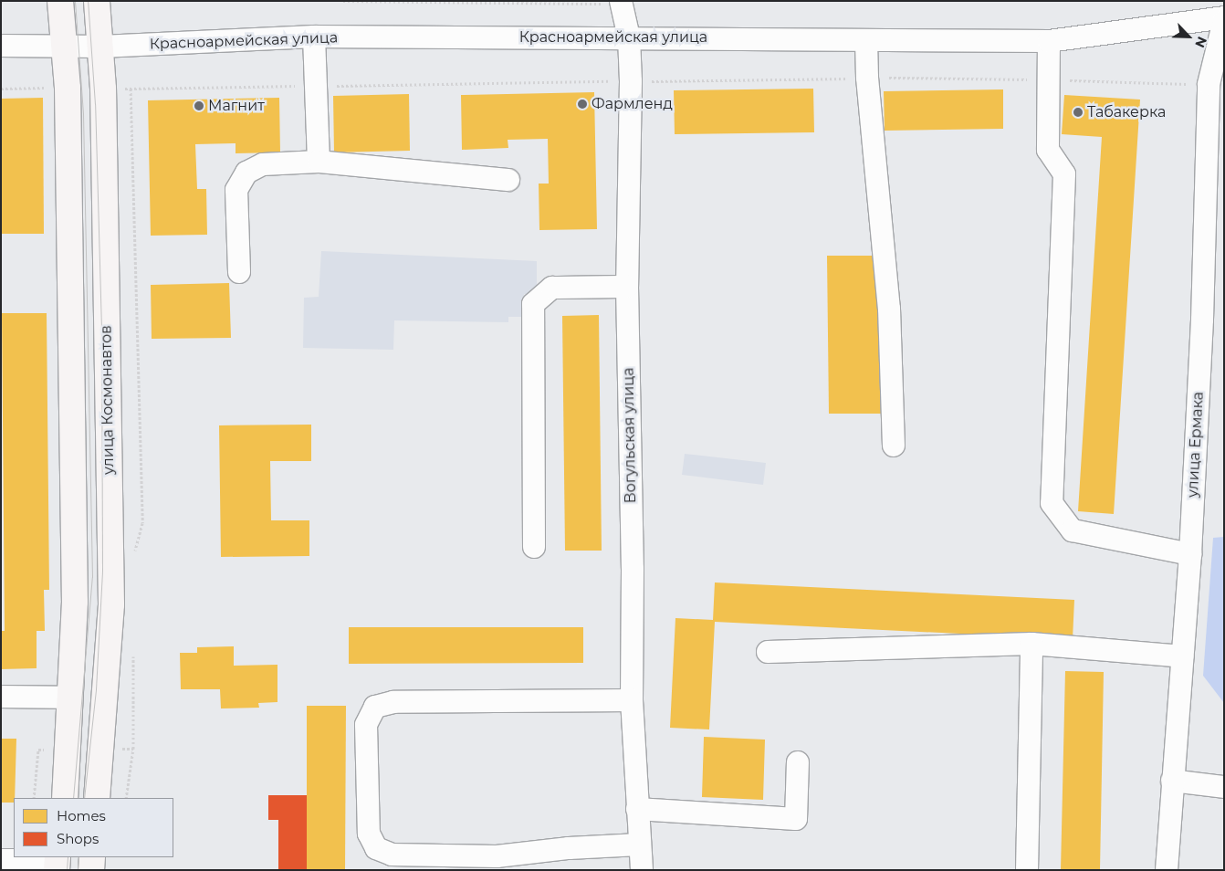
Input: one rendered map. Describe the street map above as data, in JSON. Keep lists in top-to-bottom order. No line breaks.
{"streets":{"main road":["улица Космонавтов"],"street":["Красноармейская улица","Вогульская улица","улица Ермака"]},"crossings":[["Красноармейская улица","улица Космонавтов"],["Красноармейская улица","Вогульская улица"],["Красноармейская улица","улица Ермака"]],"places":["Фармленд","Магнит","Табакерка"],"legend":["Homes","Shops"],"north":"bottom right"}
